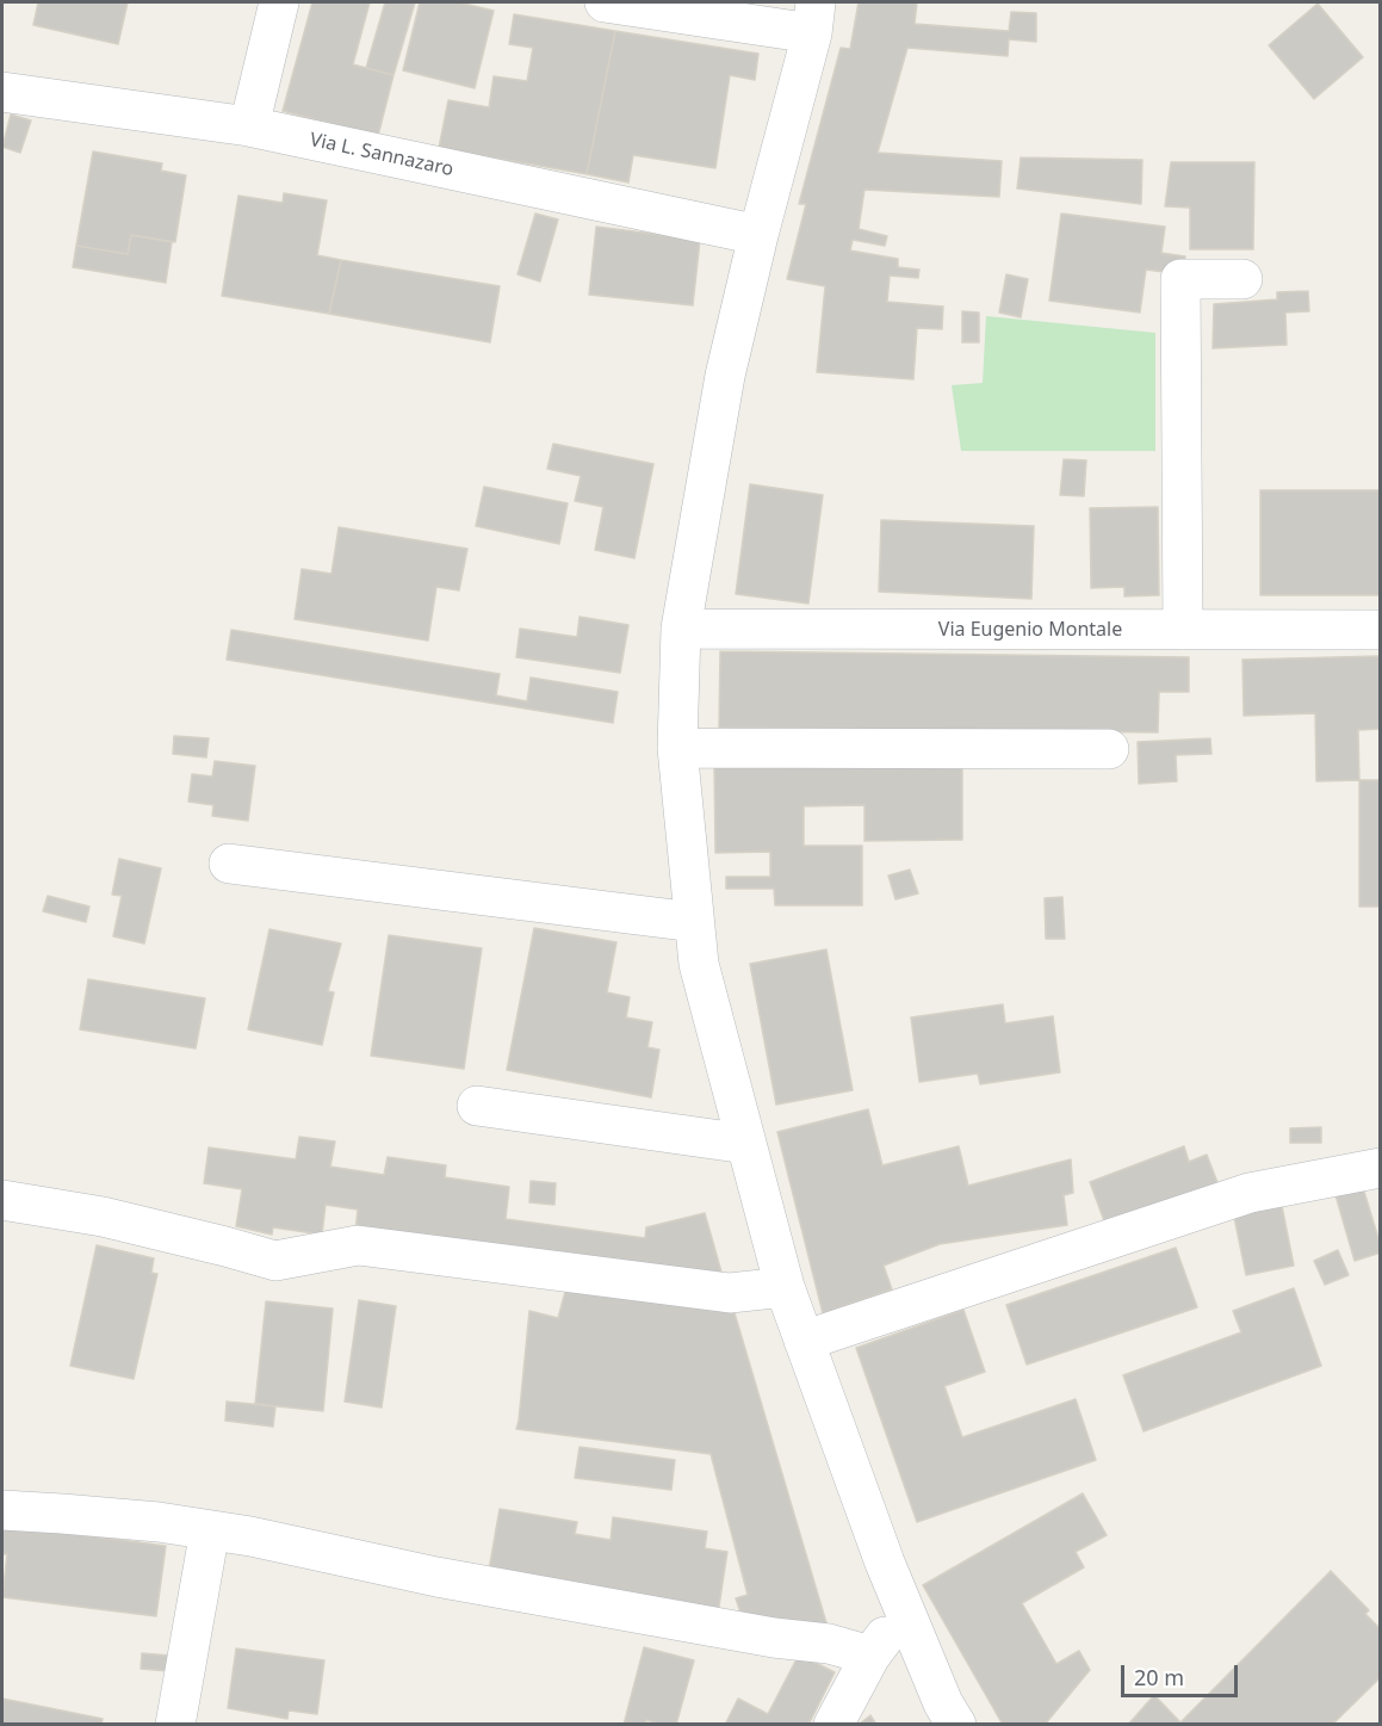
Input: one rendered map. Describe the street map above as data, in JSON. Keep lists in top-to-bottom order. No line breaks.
{"streets":{"street":["Via L. Sannazaro","Via Eugenio Montale"]},"scale_bar":"20 m"}
